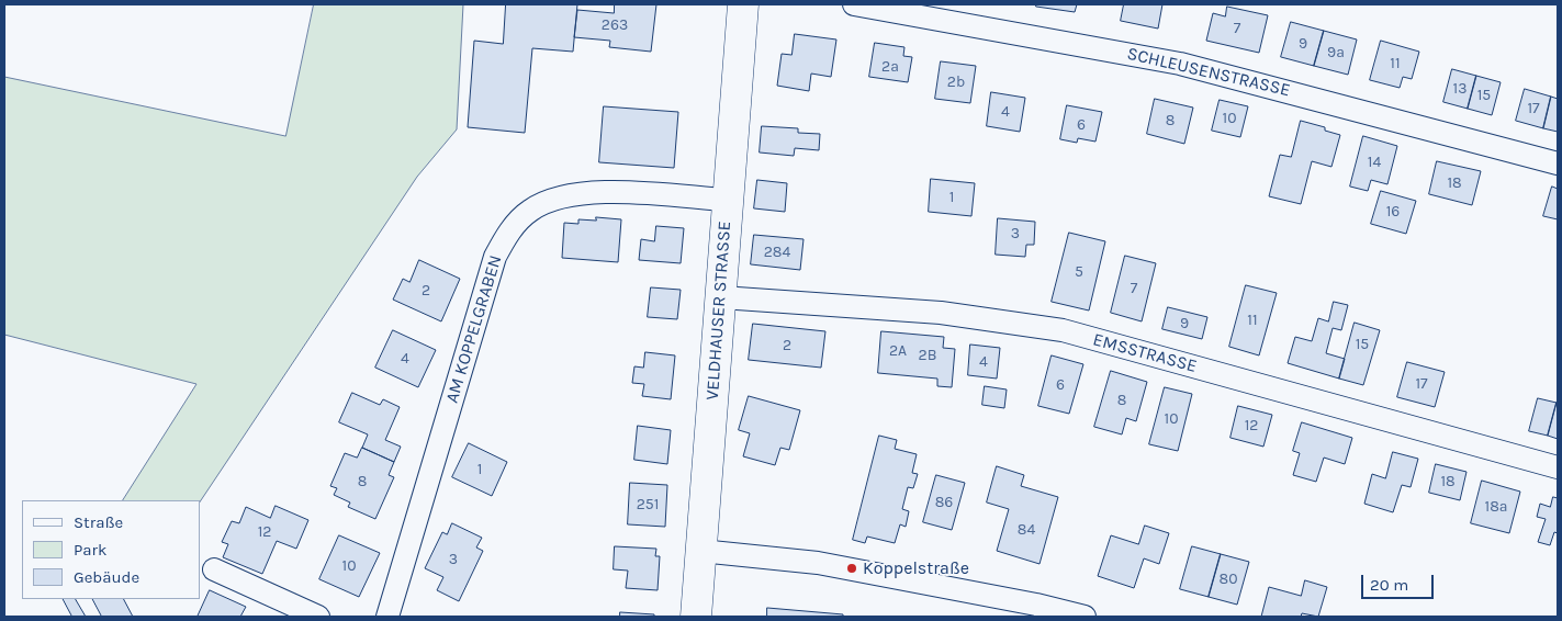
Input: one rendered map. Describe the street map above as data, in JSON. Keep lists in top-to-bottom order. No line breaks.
{"streets":{"street":["SCHLEUSENSTRASSE","VELDHAUSER STRASSE","AM KOPPELGRABEN","EMSSTRASSE"]},"crossings":[["VELDHAUSER STRASSE","AM KOPPELGRABEN"],["VELDHAUSER STRASSE","EMSSTRASSE"]],"places":["Koppelstraße"],"house_numbers":["263","7","9","9a","11","2a","2b","13","15","17","4","10","8","6","14","18","1","16","3","284","5","7","2","11","9","15","2","2A","2B","4","4","17","6","8","10","12","1","8","18","86","251","18a","84","12","3","10","80"],"legend":["Straße","Park","Gebäude"],"scale_bar":"20 m"}
